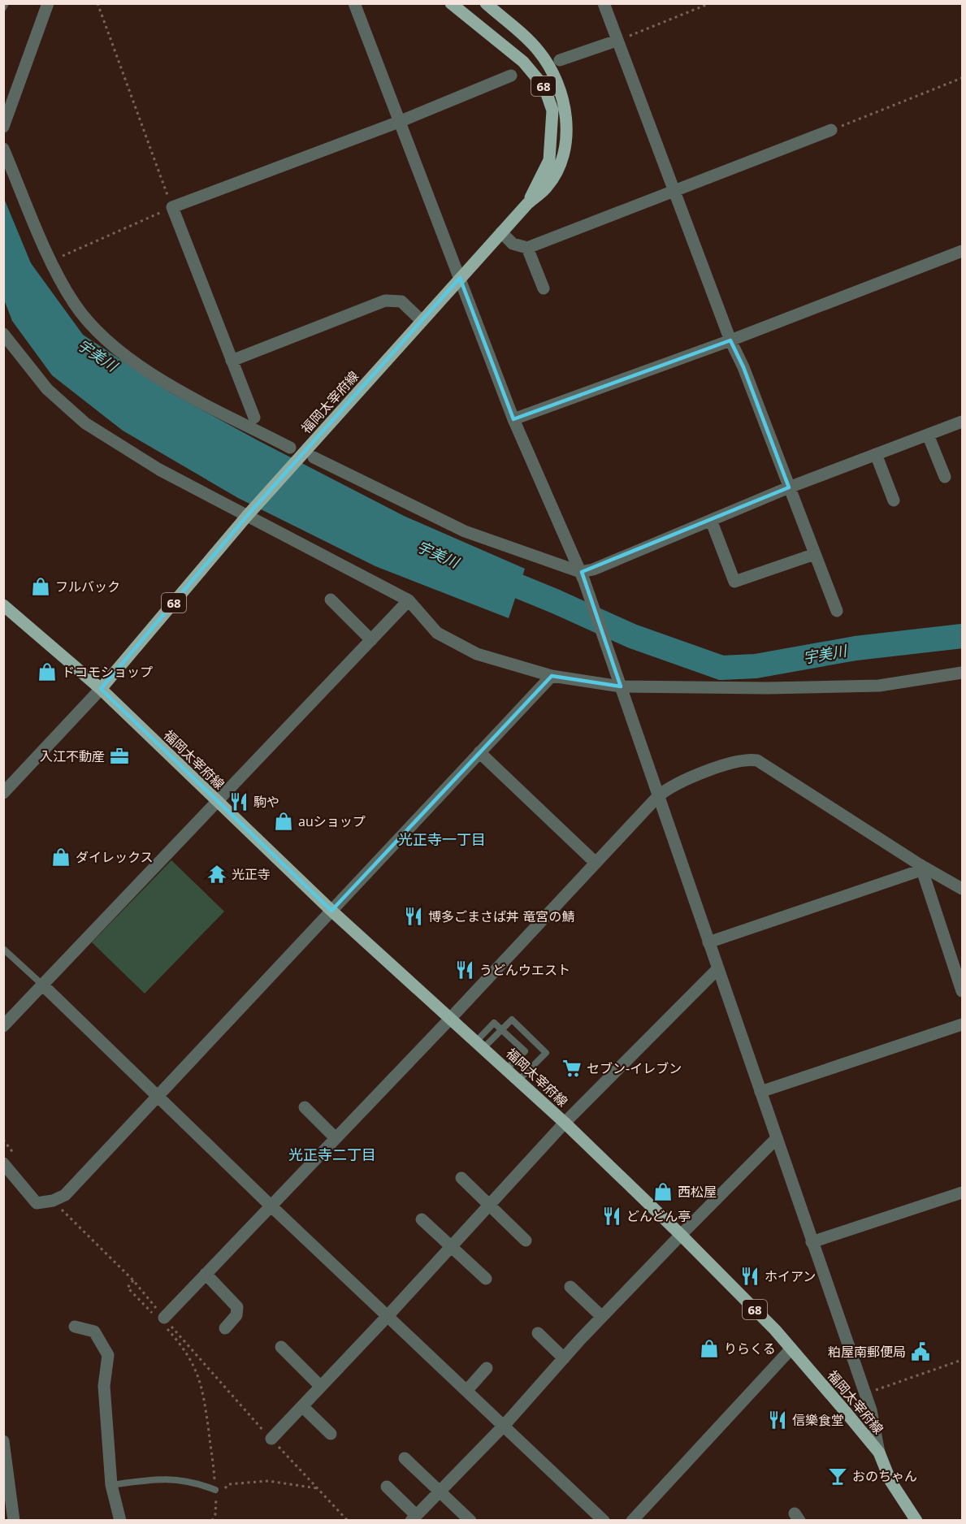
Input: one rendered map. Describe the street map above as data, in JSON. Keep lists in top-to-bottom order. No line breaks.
{"streets":{"main road":["68","福岡太宰府線"]},"districts":["光正寺一丁目","光正寺二丁目"],"water":["宇美川"],"places":{"shop":["フルバック","ドコモショップ","auショップ","ダイレックス","西松屋","りらくる"],"office":["入江不動産"],"restaurant":["駒や","博多ごまさば丼 竜宮の鯖","うどんウエスト","どんどん亭","ホイアン","信樂食堂"],"temple":["光正寺"],"supermarket":["セブン-イレブン"],"public building":["粕屋南郵便局"],"bar":["おのちゃん"]}}
